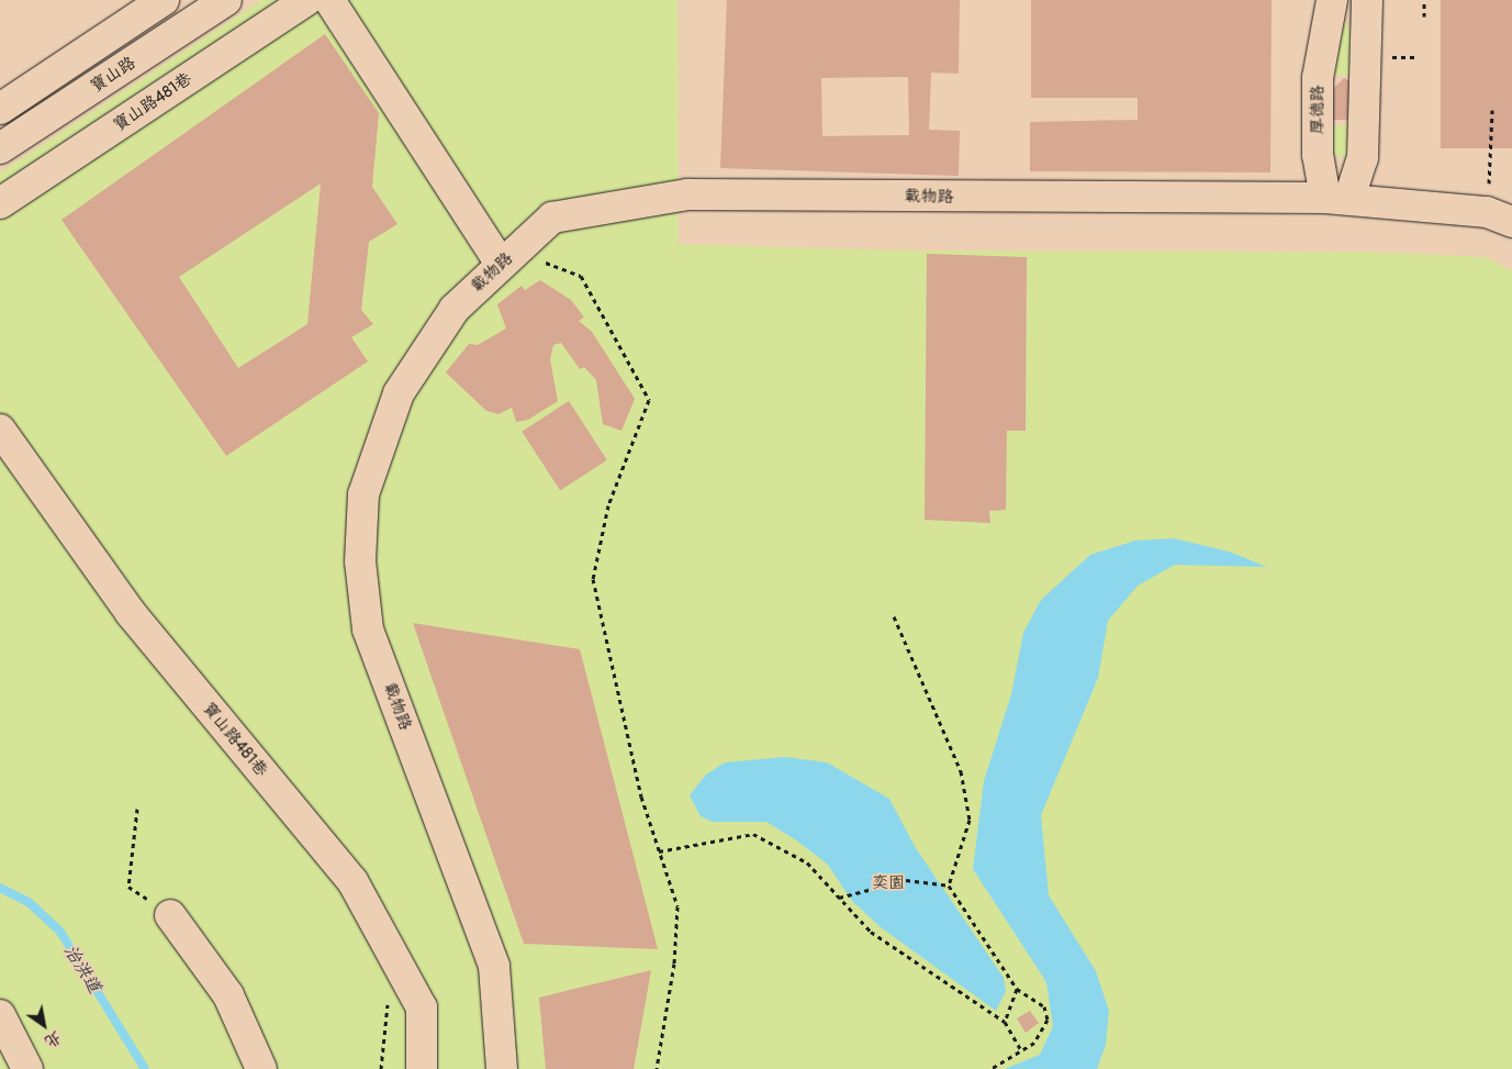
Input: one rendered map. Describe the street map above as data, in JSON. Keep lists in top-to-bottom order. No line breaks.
{"streets":{"street":["寶山路","寶山路481巷","厚德路","載物路"]},"crossings":[["厚德路","載物路"]],"water":["治洪道"],"parks":["奕園"],"north":"bottom right"}
